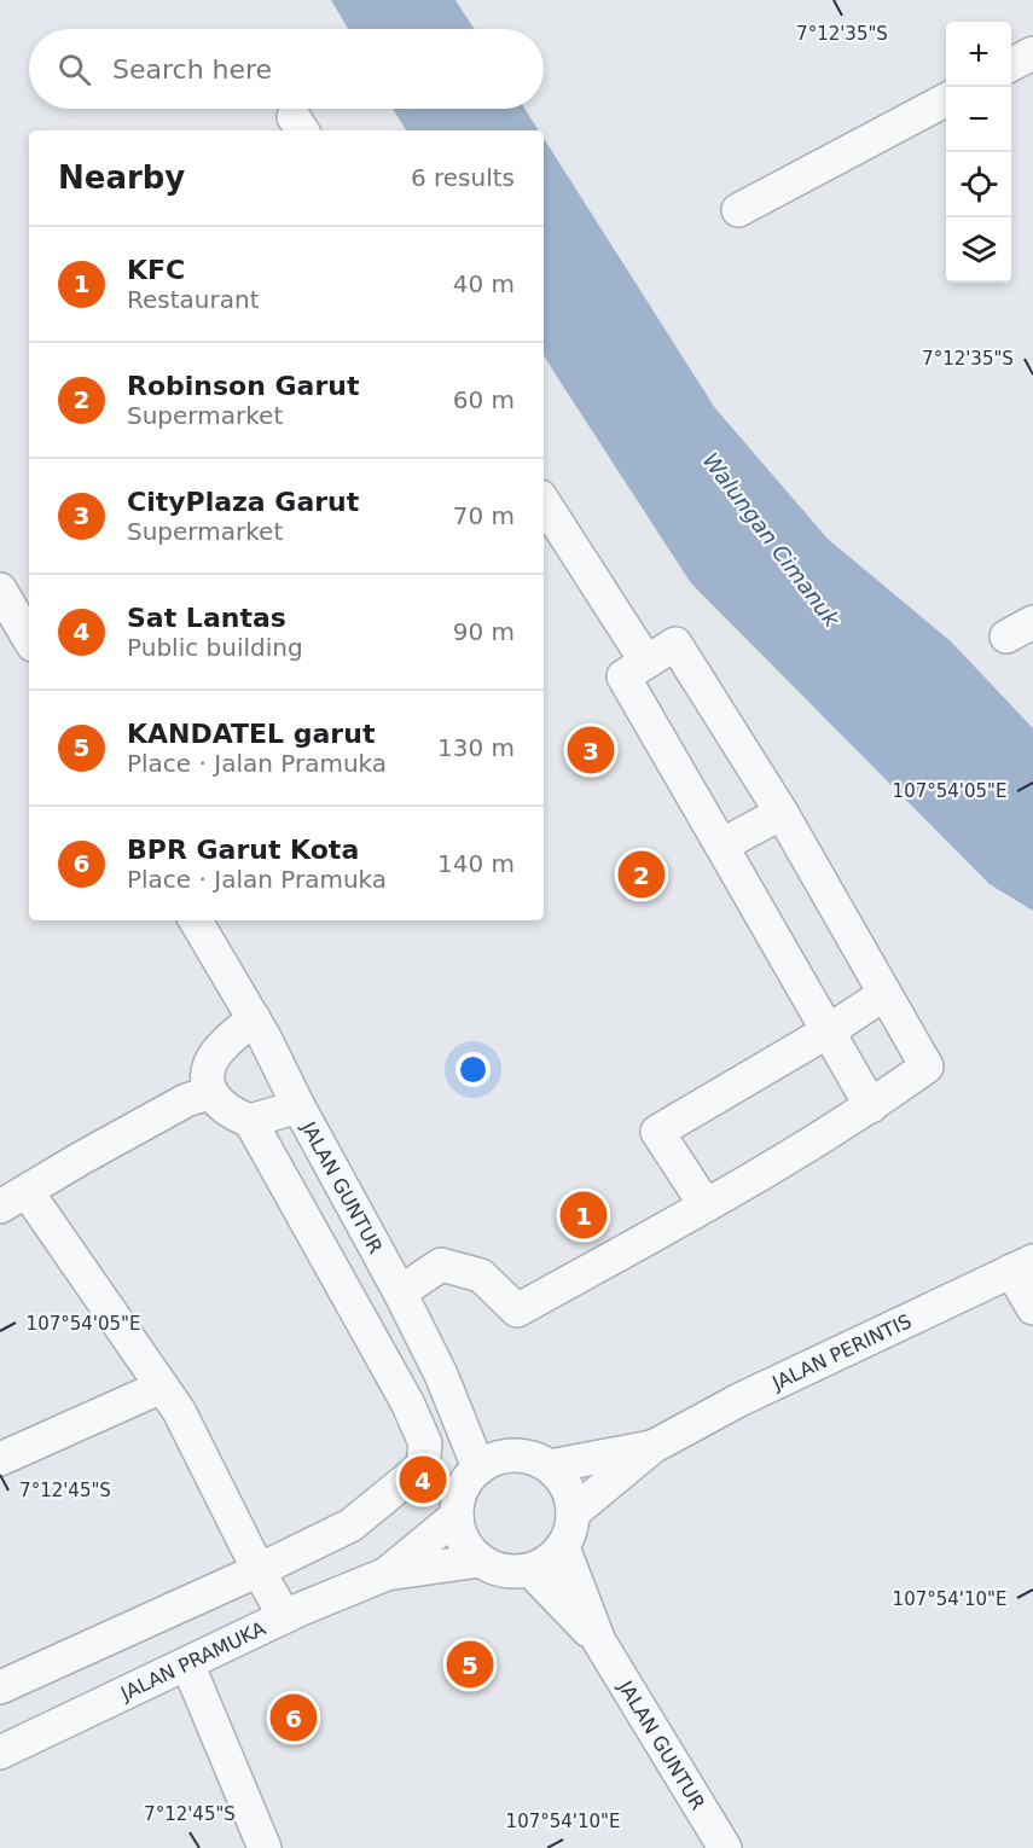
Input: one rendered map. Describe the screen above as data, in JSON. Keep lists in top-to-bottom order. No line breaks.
{"streets":{"street":["JALAN GUNTUR","JALAN PERINTIS","JALAN PRAMUKA"]},"crossings":[["JALAN GUNTUR","JALAN PERINTIS"],["JALAN GUNTUR","JALAN PRAMUKA"],["JALAN PERINTIS","JALAN PRAMUKA"]],"water":["Walungan Cimanuk"],"page":{"map_buttons":["+","−"],"search":"Search here","heading":["Nearby","6 results"],"list":[{"mark":"1","name":"KFC","note":"Restaurant","value":"40 m"},{"mark":"2","name":"Robinson Garut","note":"Supermarket","value":"60 m"},{"mark":"3","name":"CityPlaza Garut","note":"Supermarket","value":"70 m"},{"mark":"4","name":"Sat Lantas","note":"Public building","value":"90 m"},{"mark":"5","name":"KANDATEL garut","note":"Place · Jalan Pramuka","value":"130 m"},{"mark":"6","name":"BPR Garut Kota","note":"Place · Jalan Pramuka","value":"140 m"}],"pins":["3","2","1","4","5","6"]},"coordinates":["7°12'35\"S","107°54'05\"E","7°12'45\"S","107°54'10\"E"]}
